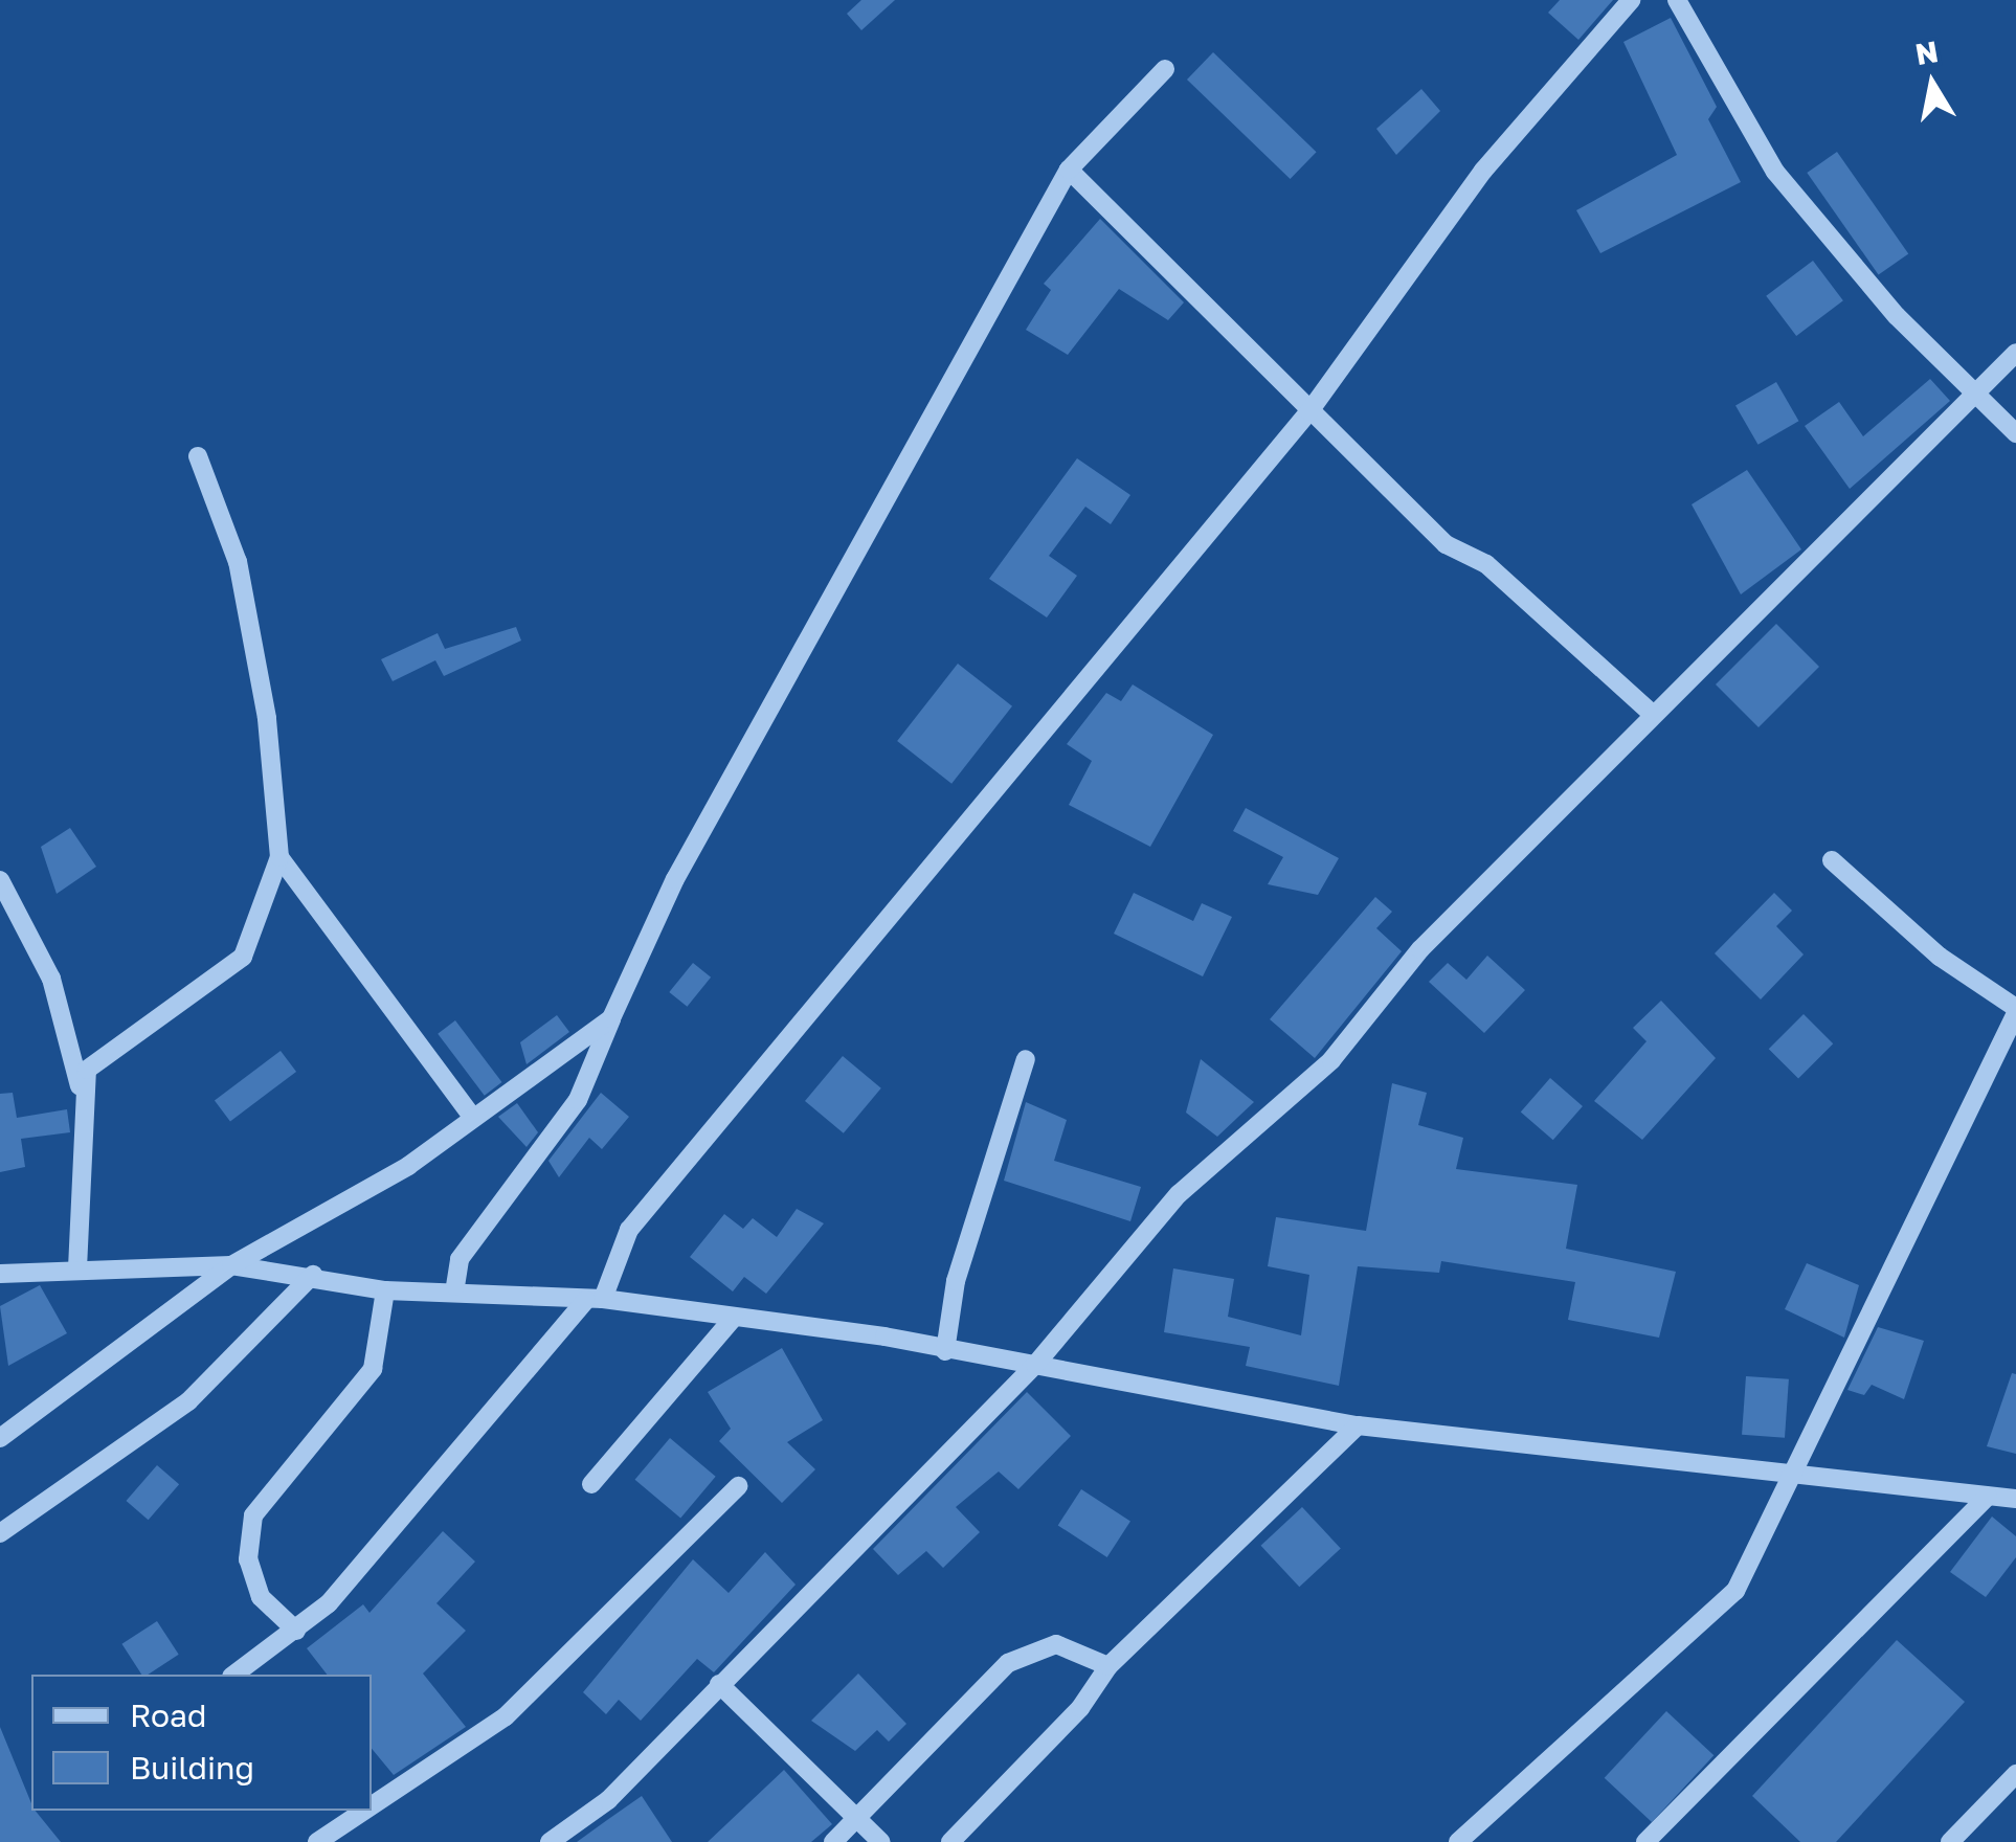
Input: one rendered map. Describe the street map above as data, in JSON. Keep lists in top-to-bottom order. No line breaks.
{"legend":["Road","Building"],"north":"top"}
